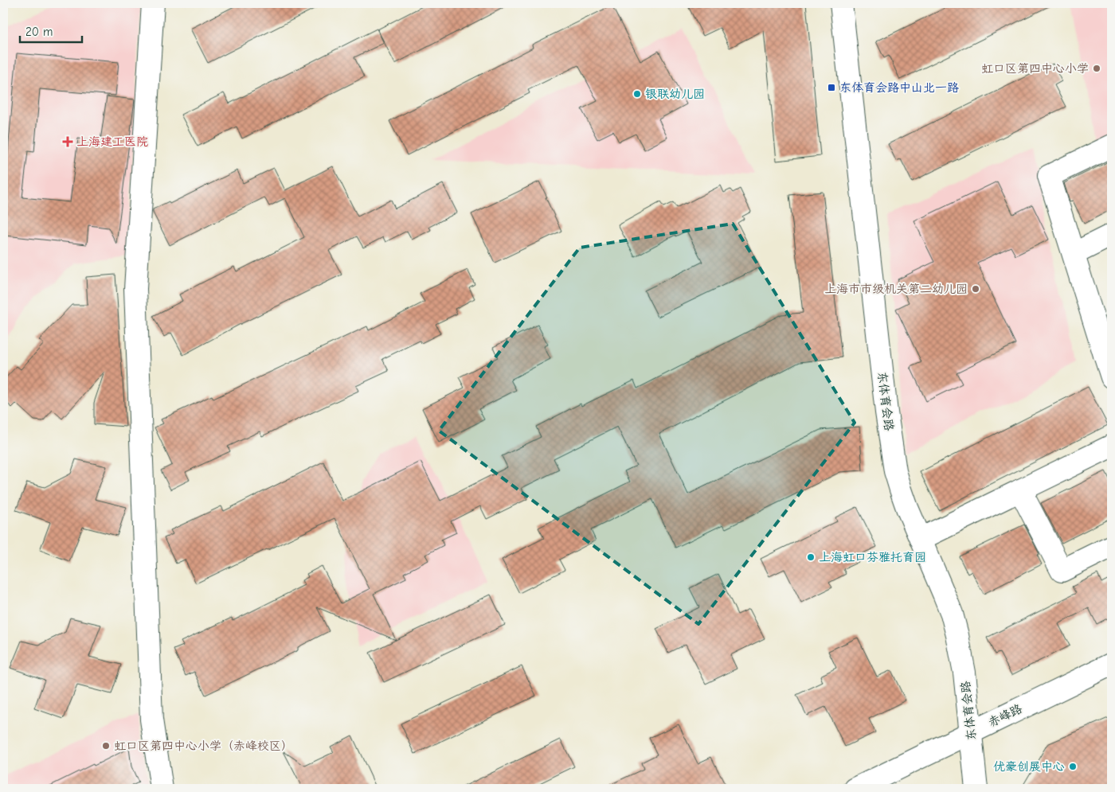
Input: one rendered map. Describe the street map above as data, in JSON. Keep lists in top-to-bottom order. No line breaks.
{"streets":{"street":["东体育会路","赤峰路"]},"crossings":[["东体育会路","赤峰路"]],"places":{"other":["虹口区第四中心小学","银联幼儿园","上海市市级机关第二幼儿园","上海虹口芬雅托育园","虹口区第四中心小学（赤峰校区）","优豪创展中心"],"transit":["东体育会路中山北一路"],"health":["上海建工医院"]},"scale_bar":"20 m"}
